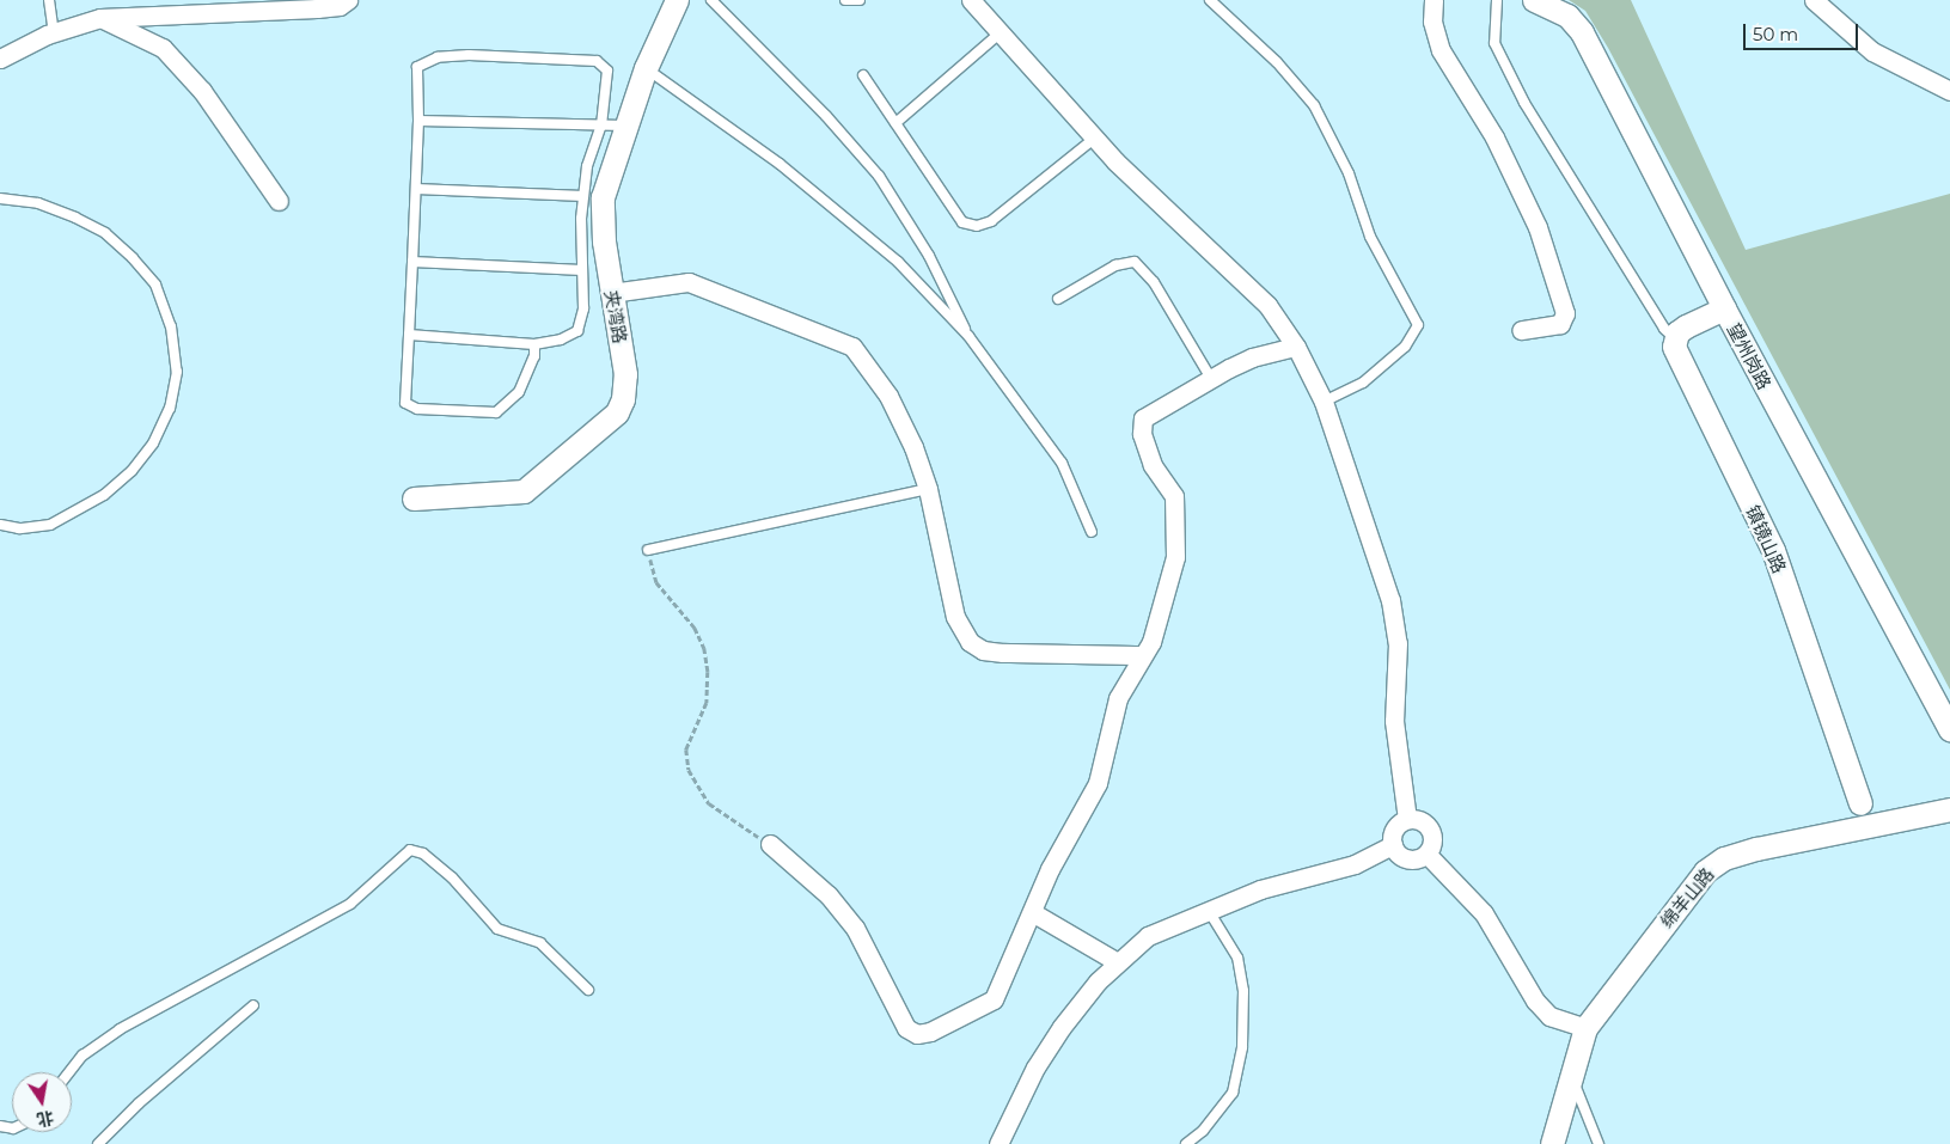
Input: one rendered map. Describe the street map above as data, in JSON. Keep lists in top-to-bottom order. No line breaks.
{"streets":{"street":["夹湾路","望州岗路","镇镜山路","绵羊山路"]},"scale_bar":"50 m","north":"bottom"}
